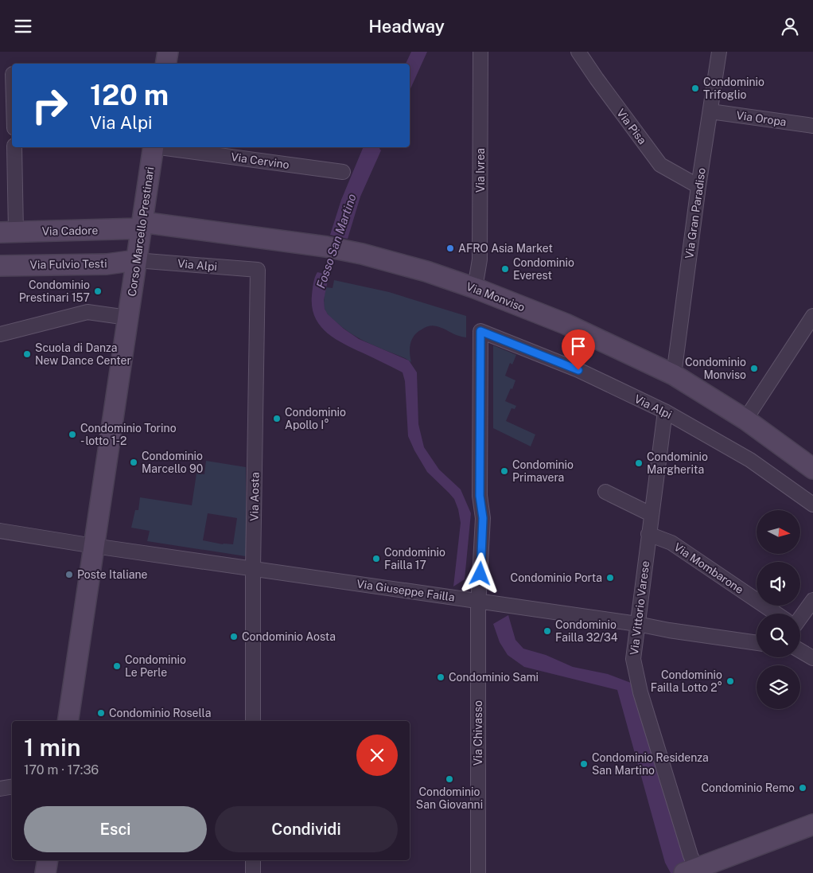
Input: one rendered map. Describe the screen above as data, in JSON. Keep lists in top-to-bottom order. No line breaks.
{"streets":{"street":["Via Oropa","Via Pisa","Via Cervino","Via Ivrea","Via Gran Paradiso","Via Cadore","Corso Marcello Prestinari","Via Fulvio Testi","Via Alpi","Via Monviso","Via Aosta","Via Mombarone","Via Giuseppe Failla","Via Vittorio Varese","Via Chivasso"]},"crossings":[["Via Oropa","Via Gran Paradiso"],["Via Pisa","Via Gran Paradiso"],["Via Ivrea","Via Monviso"],["Via Gran Paradiso","Via Monviso"],["Via Cadore","Corso Marcello Prestinari"],["Via Cadore","Via Monviso"],["Corso Marcello Prestinari","Via Fulvio Testi"],["Corso Marcello Prestinari","Via Alpi"],["Corso Marcello Prestinari","Via Monviso"],["Corso Marcello Prestinari","Via Giuseppe Failla"],["Via Fulvio Testi","Via Alpi"],["Via Alpi","Via Aosta"],["Via Alpi","Via Vittorio Varese"],["Via Alpi","Via Chivasso"],["Via Aosta","Via Giuseppe Failla"],["Via Mombarone","Via Vittorio Varese"],["Via Giuseppe Failla","Via Vittorio Varese"],["Via Giuseppe Failla","Via Chivasso"]],"water":["Fosso San Martino"],"places":["Condominio Trifoglio","AFRO Asia Market","Condominio Everest","Condominio Prestinari 157","Scuola di Danza New Dance Center","Condominio Monviso","Condominio Apollo I°","Condominio Torino - lotto 1-2","Condominio Marcello 90","Condominio Margherita","Condominio Primavera","Condominio Failla 17","Poste Italiane","Condominio Porta","Condominio Failla 32/34","Condominio Aosta","Condominio Le Perle","Condominio Sami","Condominio Failla Lotto 2°","Condominio Rosella","Condominio Residenza San Martino","Condominio San Giovanni","Condominio Remo"],"north":"right","page":{"header":"Headway","turn":["120 m","Via Alpi"],"heading":["1 min","170 m · 17:36"],"buttons":["Esci","Condividi"]}}
